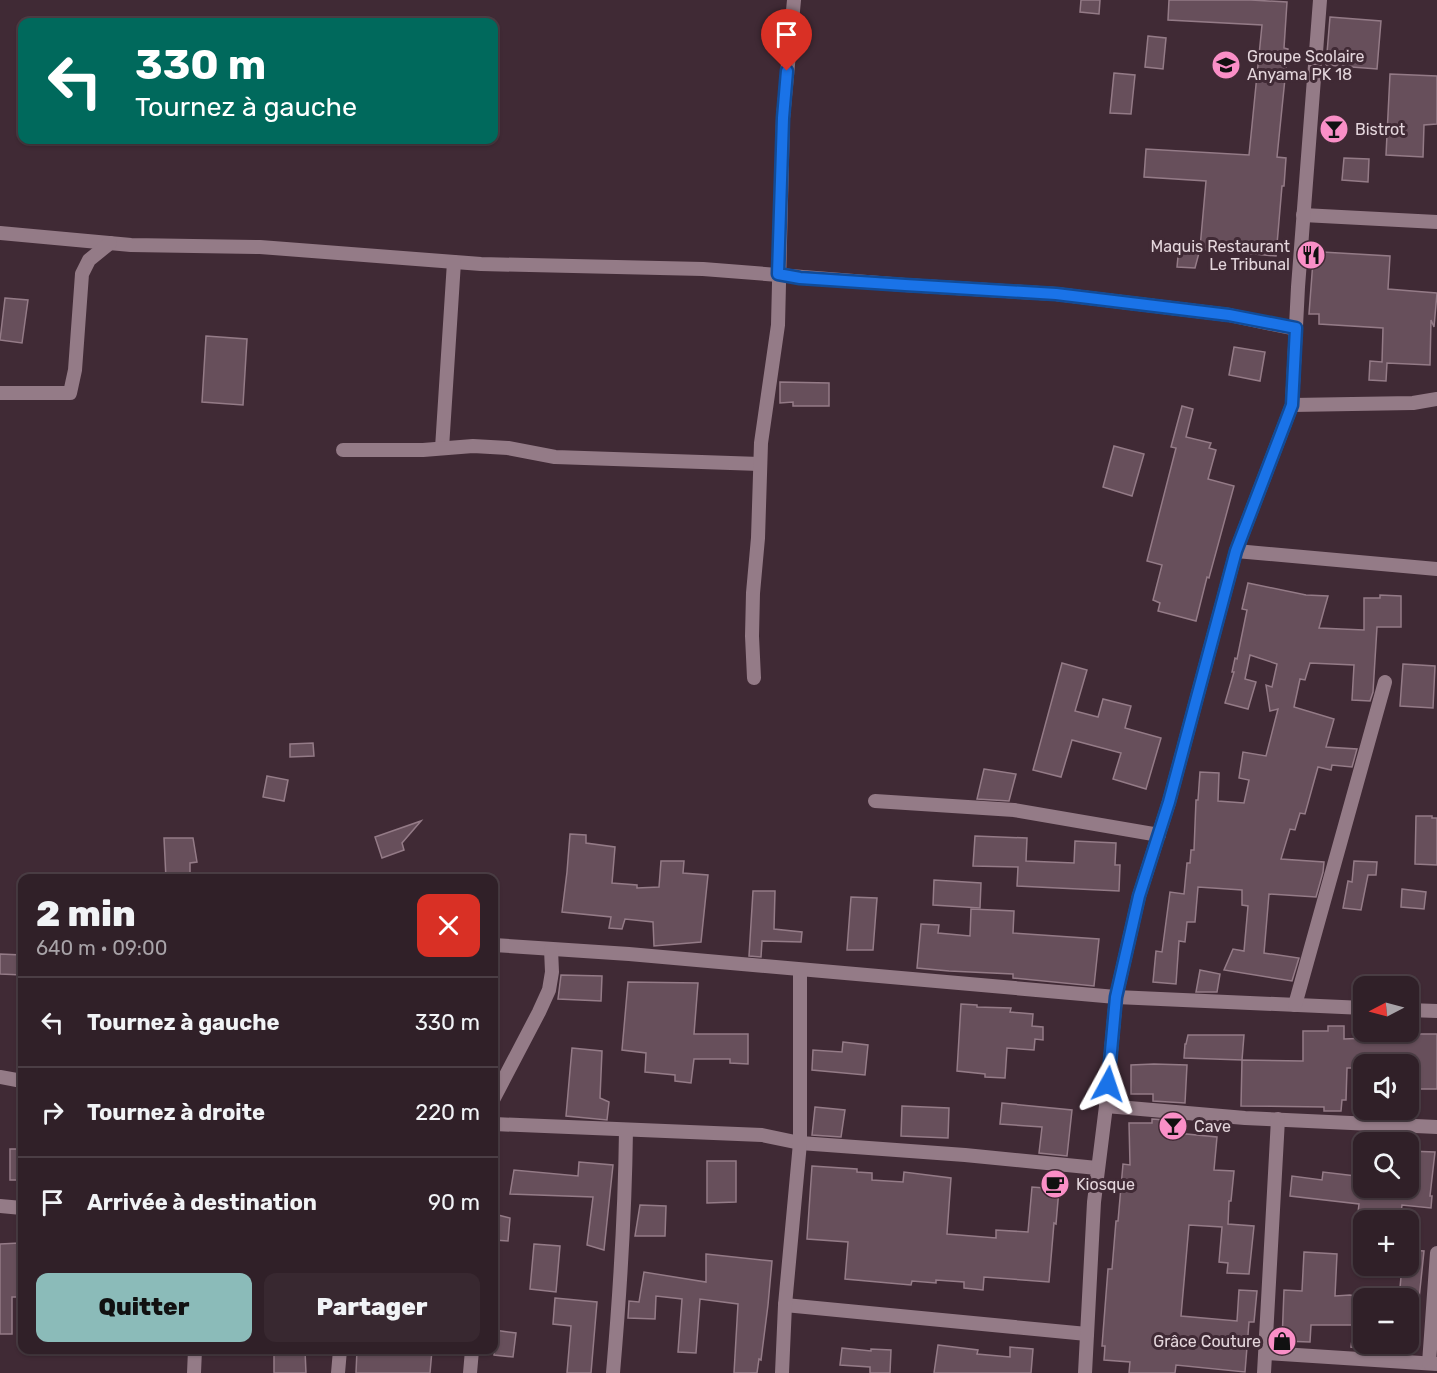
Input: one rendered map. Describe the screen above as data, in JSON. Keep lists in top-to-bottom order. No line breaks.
{"places":{"school or university":["Groupe Scolaire Anyama PK 18"],"bar":["Bistrot","Cave"],"restaurant":["Maquis Restaurant Le Tribunal"],"cafe":["Kiosque"],"shop":["Grâce Couture"]},"north":"left","page":{"turn":["330 m","Tournez à gauche"],"heading":["2 min","640 m · 09:00"],"map_buttons":["+","−"],"list":[{"name":"Tournez à gauche","value":"330 m"},{"name":"Tournez à droite","value":"220 m"},{"name":"Arrivée à destination","value":"90 m"}],"buttons":["Quitter","Partager"]}}
